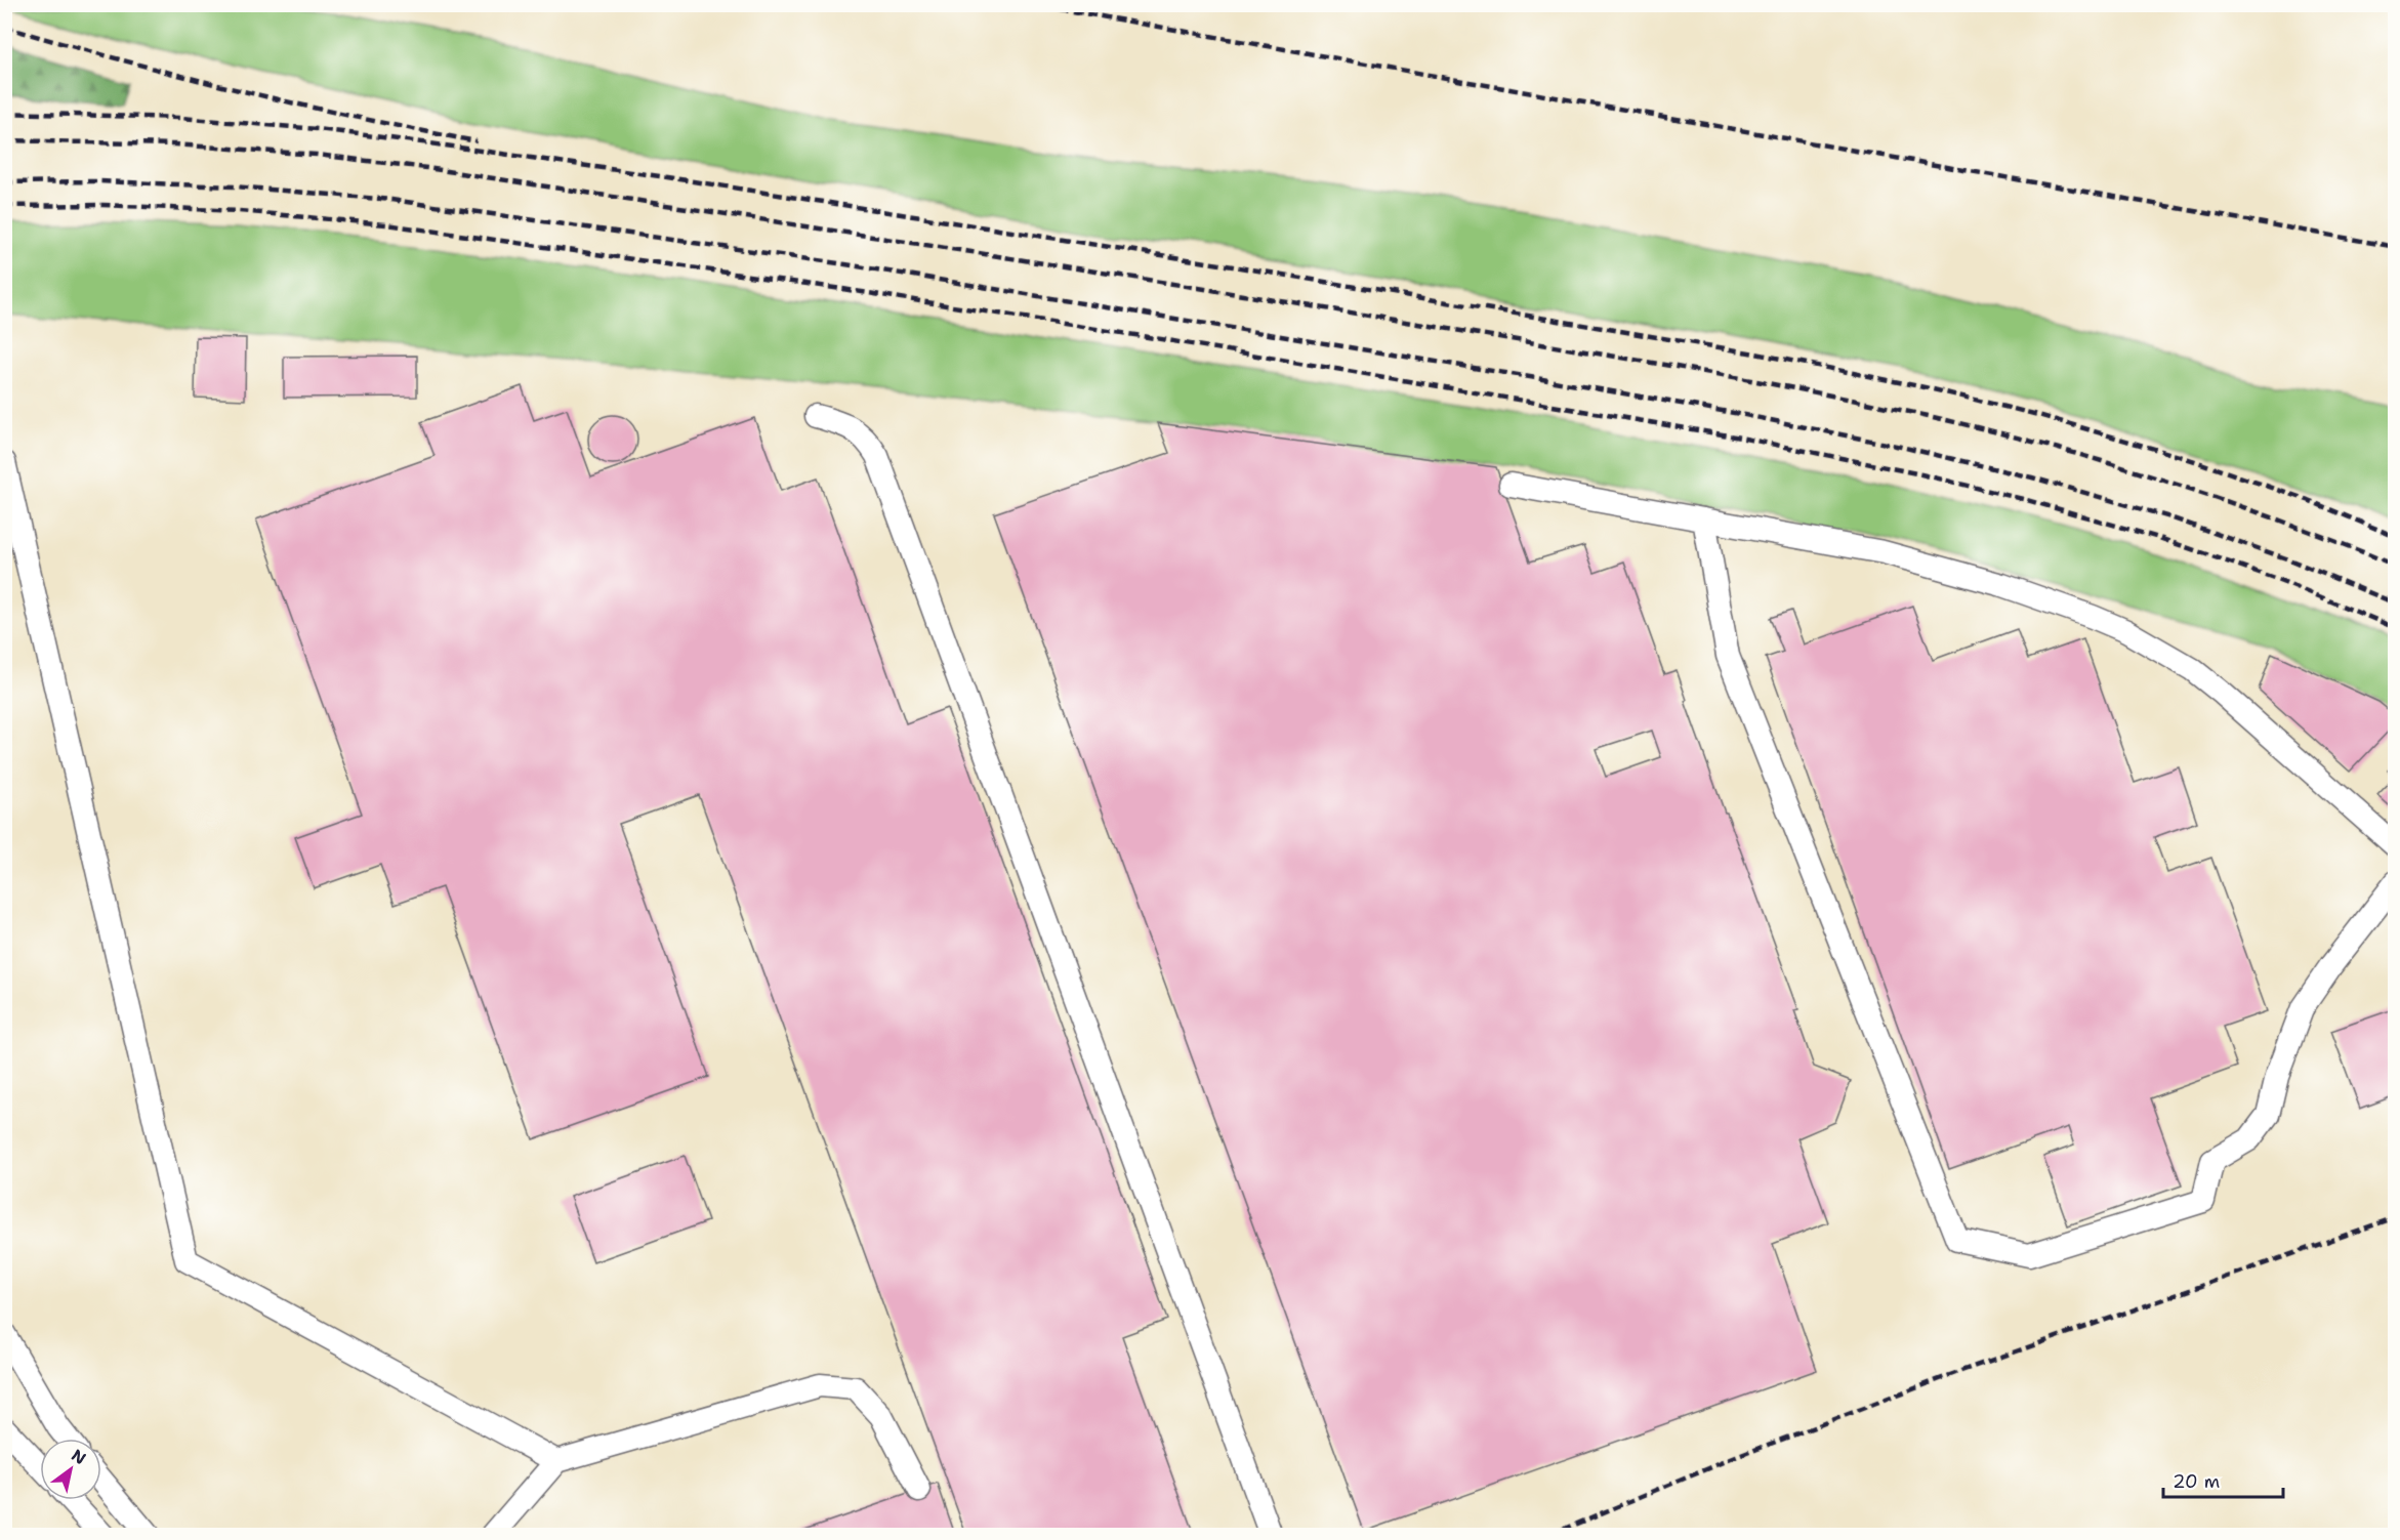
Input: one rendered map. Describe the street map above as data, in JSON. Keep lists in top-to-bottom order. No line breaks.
{"scale_bar":"20 m","north":"top right"}
